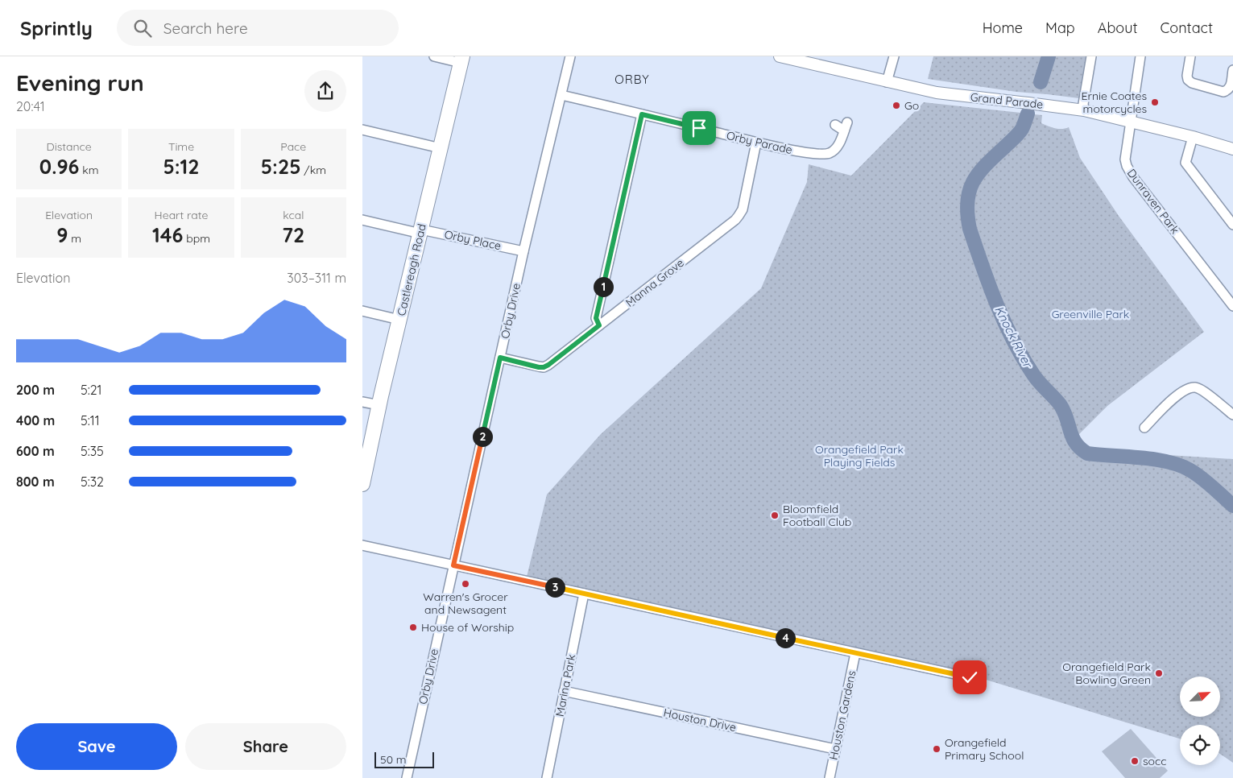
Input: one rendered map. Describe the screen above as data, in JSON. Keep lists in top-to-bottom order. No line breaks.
{"streets":{"main road":["Castlereagh Road"],"street":["Grand Parade","Orby Parade","Dunraven Park","Orby Place","Manna Grove","Orby Drive","Marina Park","Houston Gardens","Houston Drive"]},"crossings":[["Grand Parade","Dunraven Park"],["Orby Parade","Manna Grove"],["Orby Parade","Orby Drive"],["Orby Place","Castlereagh Road"],["Orby Place","Orby Drive"],["Manna Grove","Orby Drive"],["Marina Park","Houston Drive"],["Houston Gardens","Houston Drive"]],"districts":["ORBY"],"water":["Knock River"],"parks":["Greenville Park","Orangefield Park Playing Fields"],"places":["Ernie Coates motorcycles","Go","Bloomfield Football Club","Warren's Grocer and Newsagent","House of Worship","Orangefield Park Bowling Green","Orangefield Primary School","socc"],"scale_bar":"50 m","north":"top right","page":{"header":"Sprintly","search":"Search here","nav":["Home","Map","About","Contact"],"heading":["Evening run","20:41"],"stats":[["Distance","0.96 km"],["Time","5:12"],["Pace","5:25 /km"],["Elevation","9 m"],["Heart rate","146 bpm"],["kcal","72"]],"chart":["Elevation","303–311 m"],"pins":["1","2","3","4"],"list":[{"name":"200 m","note":"5:21"},{"name":"400 m","note":"5:11"},{"name":"600 m","note":"5:35"},{"name":"800 m","note":"5:32"}],"buttons":["Save","Share"],"scale":"50 m"}}
